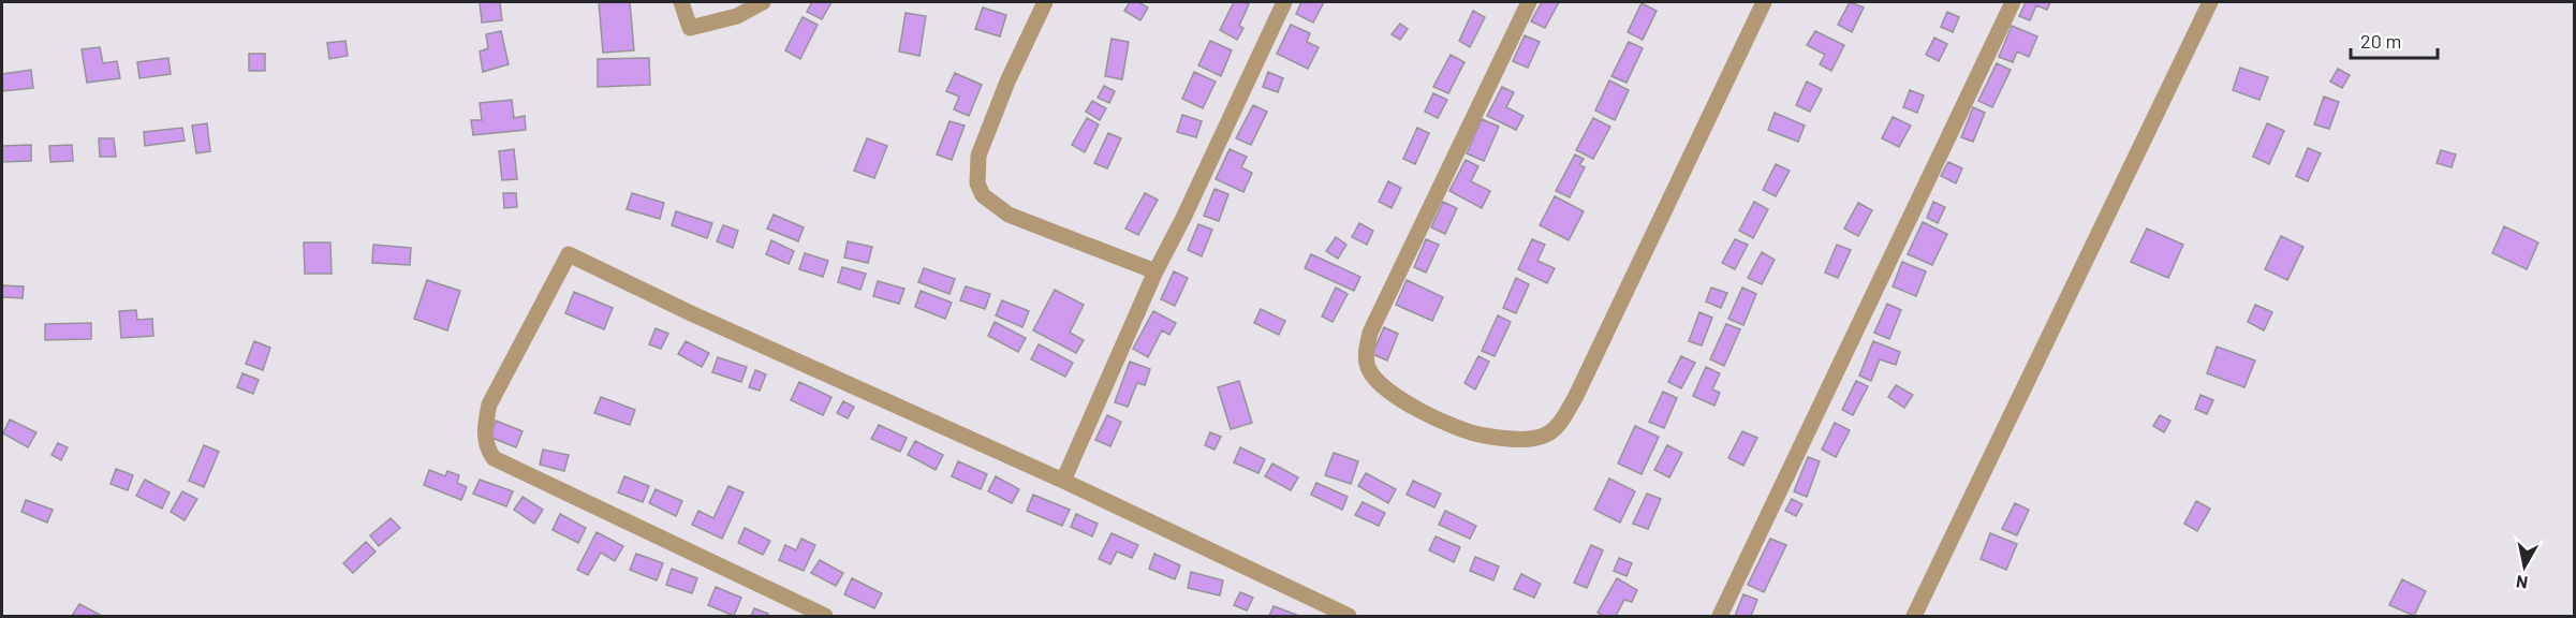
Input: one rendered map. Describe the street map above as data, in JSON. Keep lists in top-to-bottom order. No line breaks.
{"scale_bar":"20 m","north":"bottom"}
